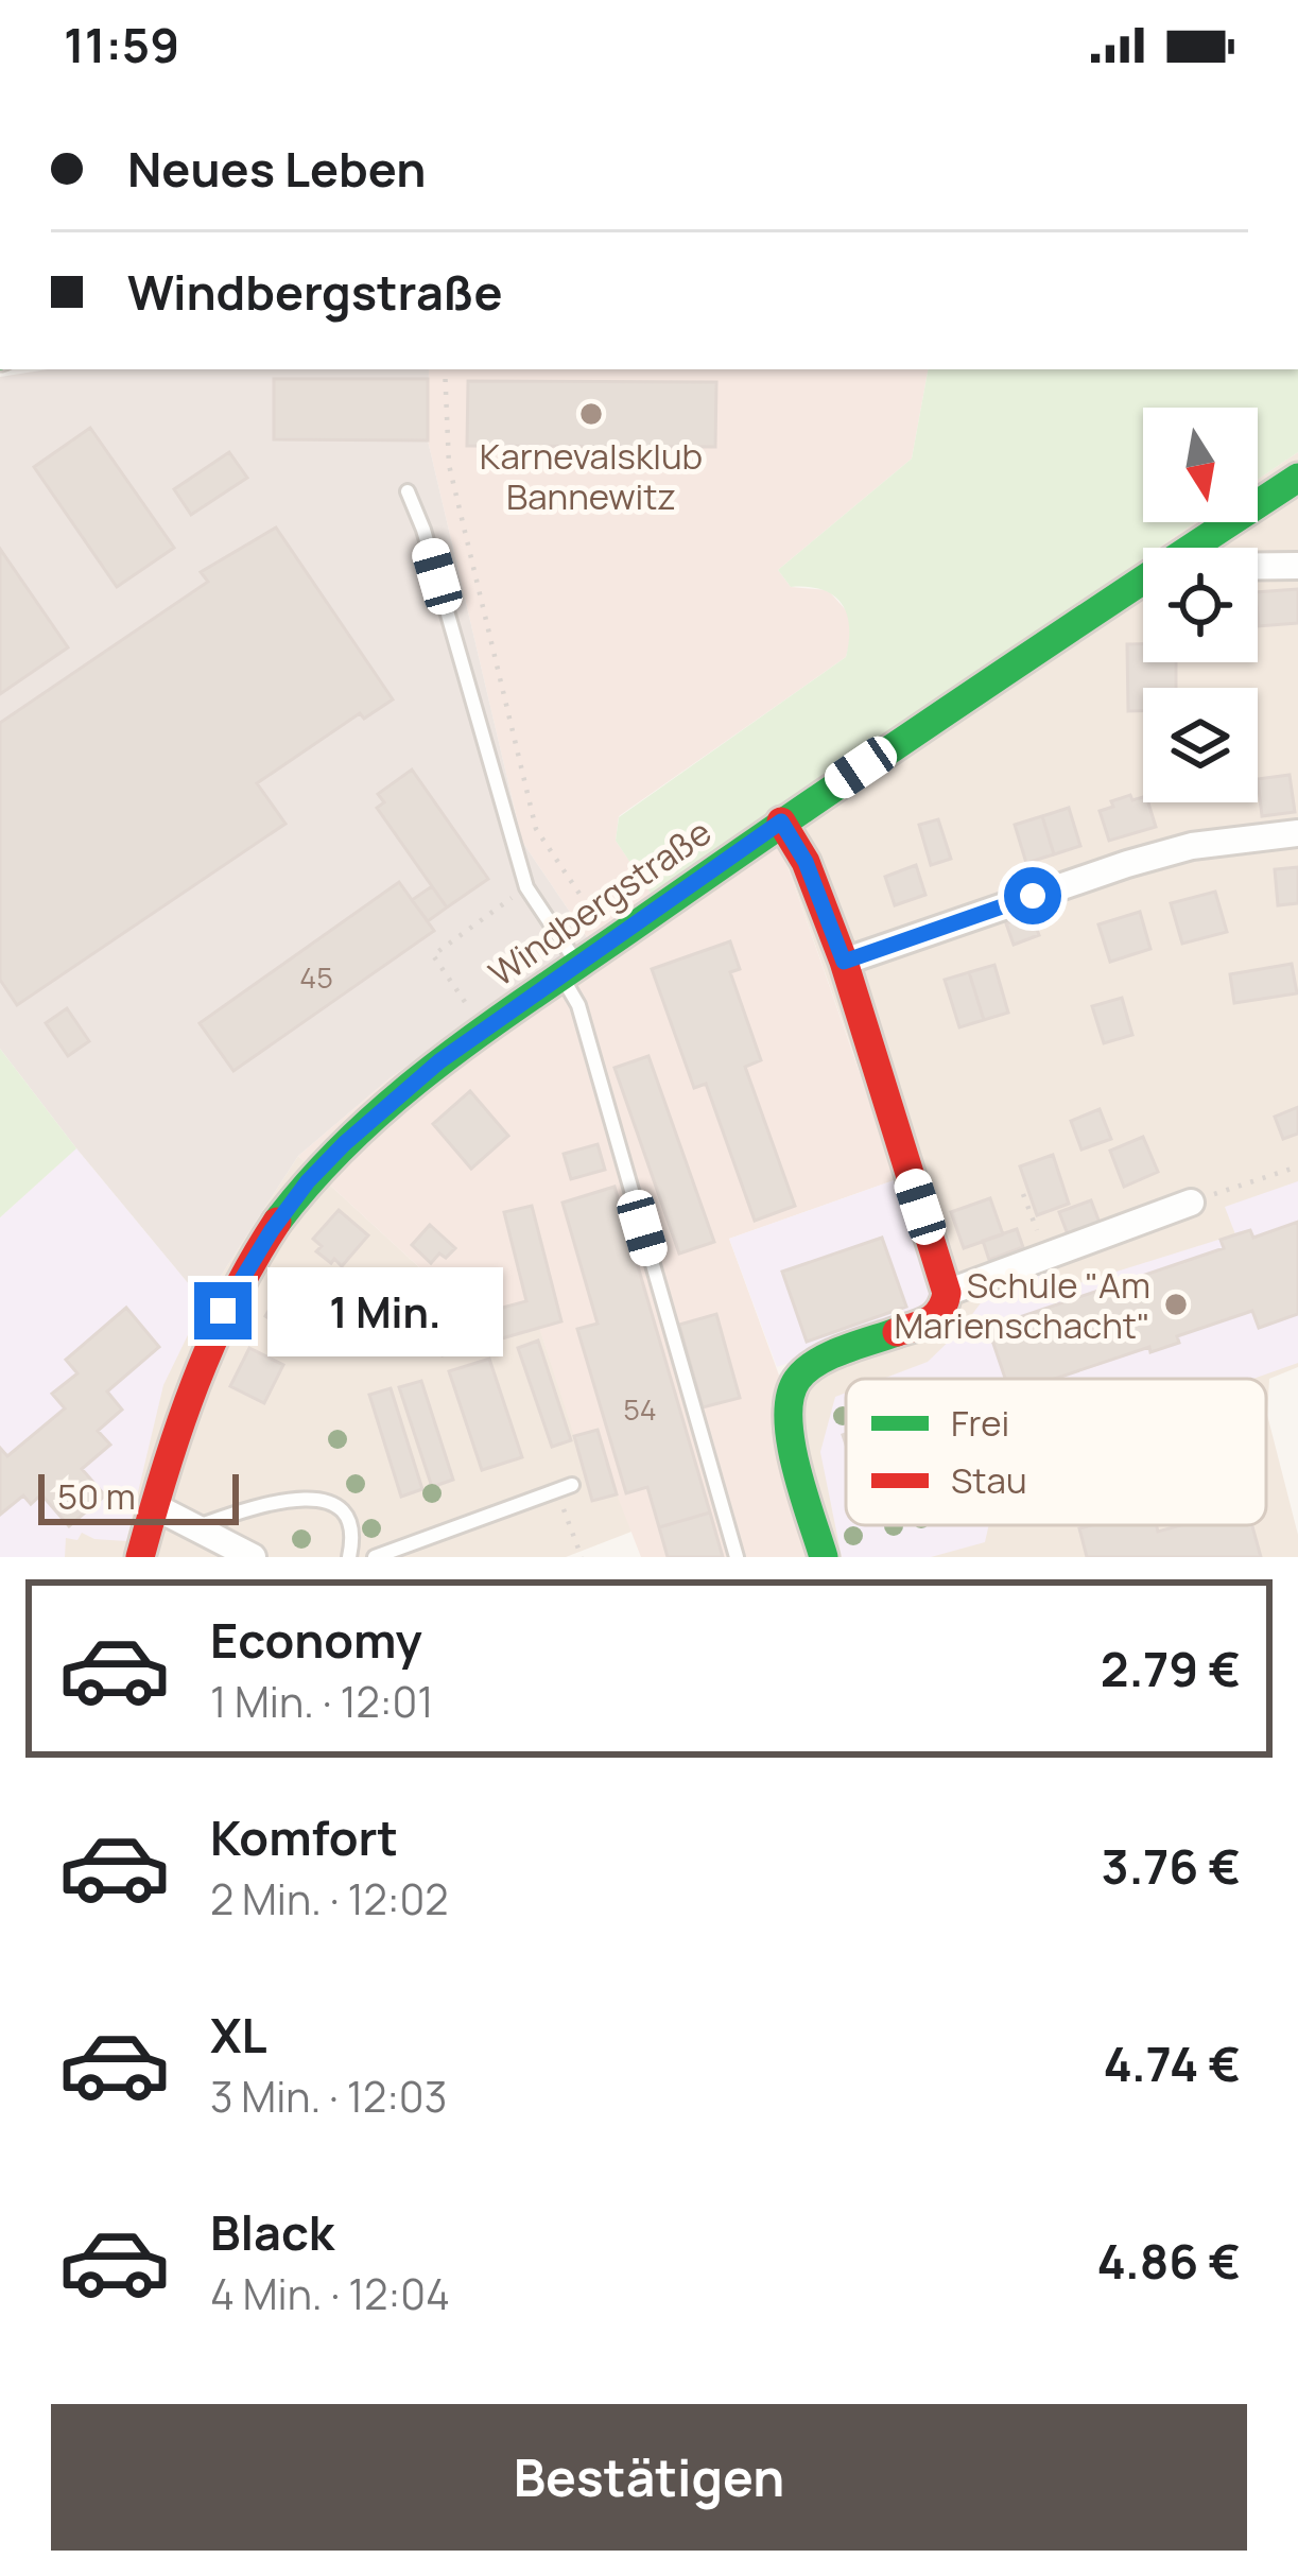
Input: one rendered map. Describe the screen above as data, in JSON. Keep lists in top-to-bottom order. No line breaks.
{"streets":{"street":["Windbergstraße"]},"places":["Karnevalsklub Bannewitz","Schule \"Am Marienschacht\""],"house_numbers":["45","54"],"legend":["Frei","Stau"],"scale_bar":"50 m","north":"bottom","page":{"status":"11:59","banner":["Neues Leben","Windbergstraße"],"bubble":"1 Min.","scale":"50 m","list":[{"name":"Economy","note":"1 Min. · 12:01","value":"2.79 €"},{"name":"Komfort","note":"2 Min. · 12:02","value":"3.76 €"},{"name":"XL","note":"3 Min. · 12:03","value":"4.74 €"},{"name":"Black","note":"4 Min. · 12:04","value":"4.86 €"}],"buttons":"Bestätigen"}}
